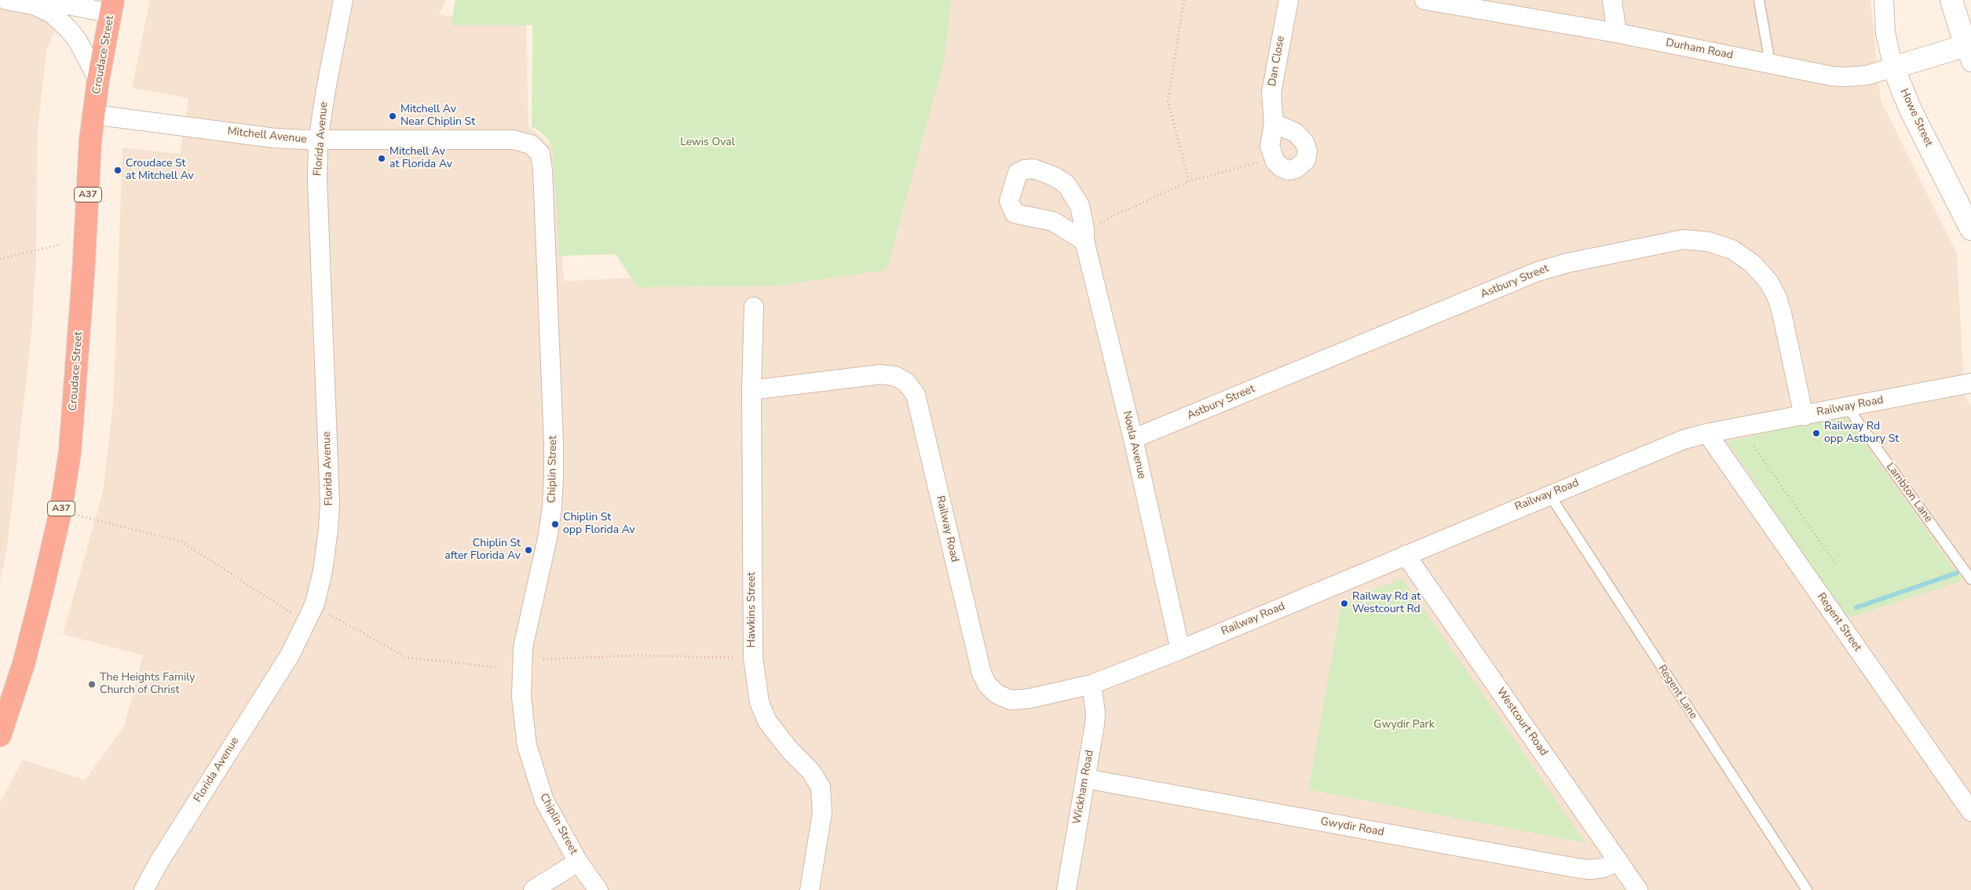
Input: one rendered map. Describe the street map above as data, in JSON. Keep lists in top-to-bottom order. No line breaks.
{"streets":{"highway":["Croudace Street","A37"],"main road":["Durham Road","Howe Street"],"street":["Dan Close","Mitchell Avenue","Florida Avenue","Astbury Street","Railway Road","Noela Avenue","Chiplin Street","Hawkins Street","Regent Street","Westcourt Road","Wickham Road","Gwydir Road"],"lane":["Lambton Lane","Regent Lane"]},"crossings":[["Durham Road","Howe Street"],["Croudace Street","Mitchell Avenue"],["Mitchell Avenue","Florida Avenue"],["Mitchell Avenue","Chiplin Street"],["Astbury Street","Railway Road"],["Astbury Street","Noela Avenue"],["Railway Road","Noela Avenue"],["Railway Road","Lambton Lane"],["Railway Road","Hawkins Street"],["Railway Road","Regent Street"],["Railway Road","Regent Lane"],["Railway Road","Westcourt Road"],["Railway Road","Wickham Road"],["Westcourt Road","Gwydir Road"],["Wickham Road","Gwydir Road"]],"parks":["Lewis Oval","Gwydir Park"],"places":["Mitchell Av Near Chiplin St","Mitchell Av at Florida Av","Croudace St at Mitchell Av","Railway Rd opp Astbury St","Chiplin St opp Florida Av","Chiplin St after Florida Av","Railway Rd at Westcourt Rd","The Heights Family Church of Christ"]}
